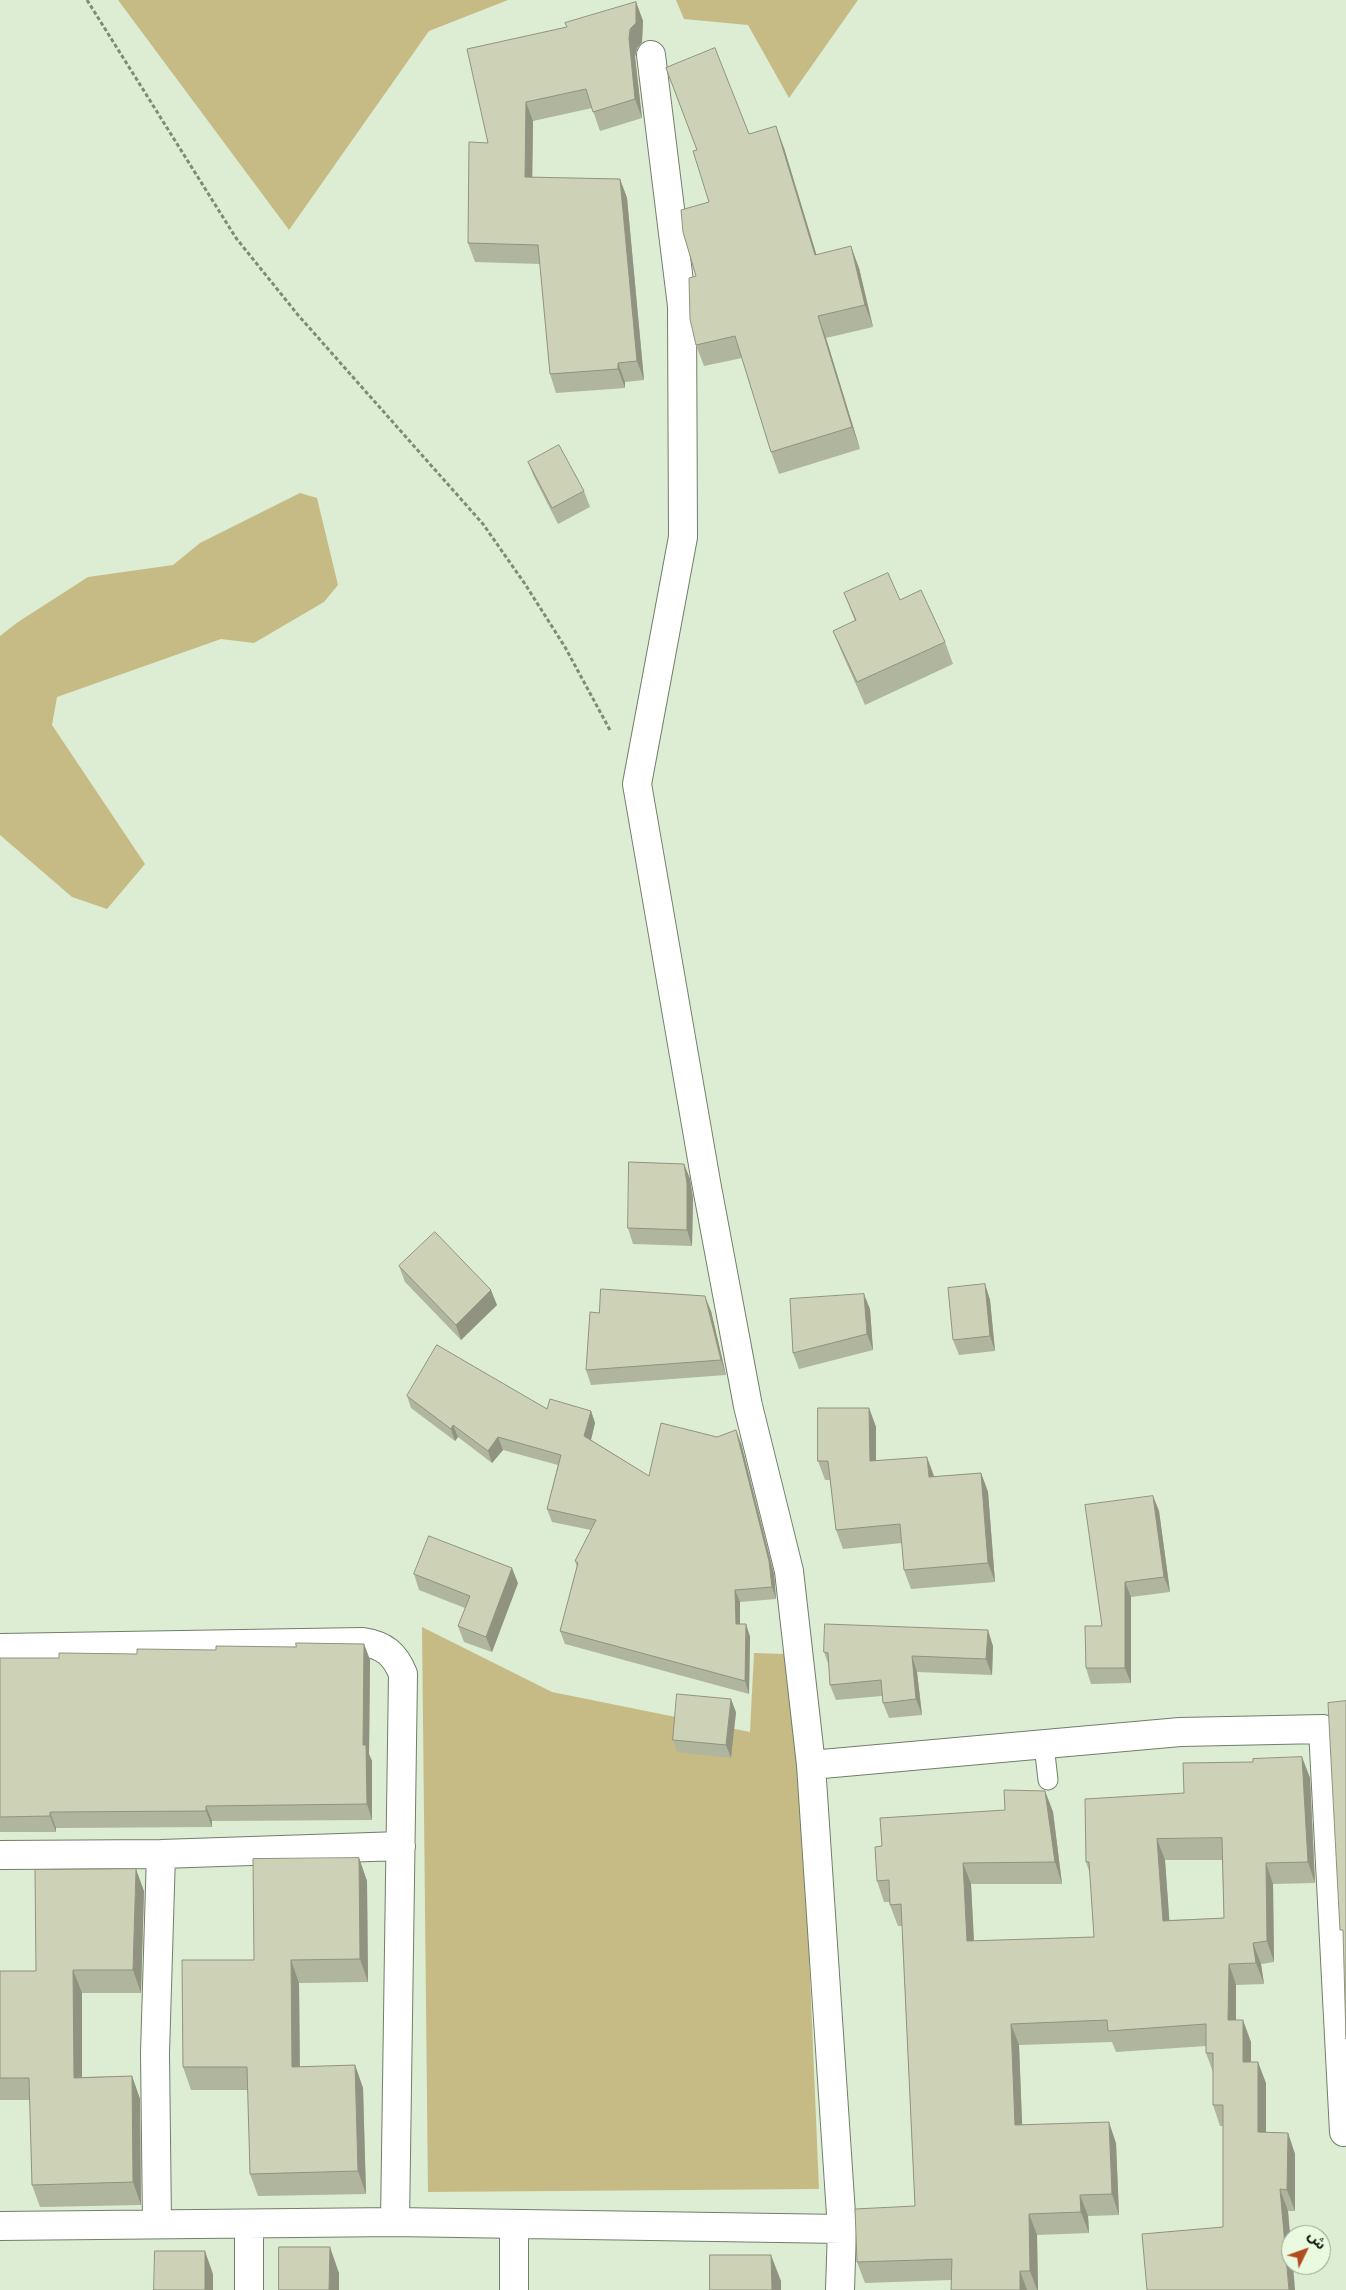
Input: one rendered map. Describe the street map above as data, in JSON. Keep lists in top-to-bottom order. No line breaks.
{"north":"top right"}
